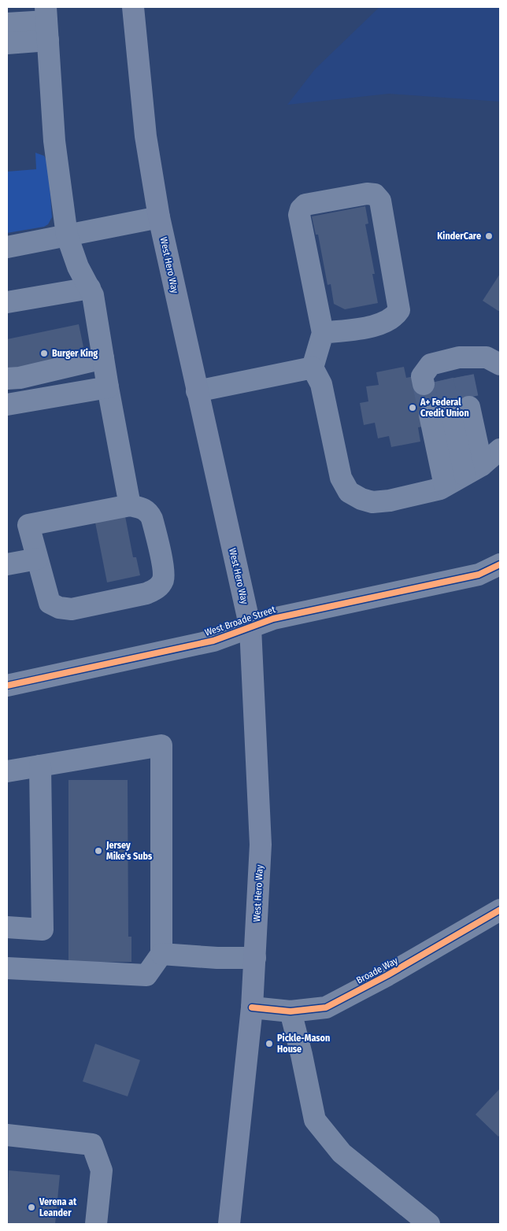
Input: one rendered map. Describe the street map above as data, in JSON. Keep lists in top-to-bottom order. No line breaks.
{"streets":{"main road":["West Hero Way"],"street":["West Broade Street","Broade Way"]},"crossings":[["West Hero Way","West Broade Street"],["West Hero Way","Broade Way"]],"places":["KinderCare","Burger King","A+ Federal Credit Union","Jersey Mike's Subs","Pickle-Mason House","Verena at Leander"]}
